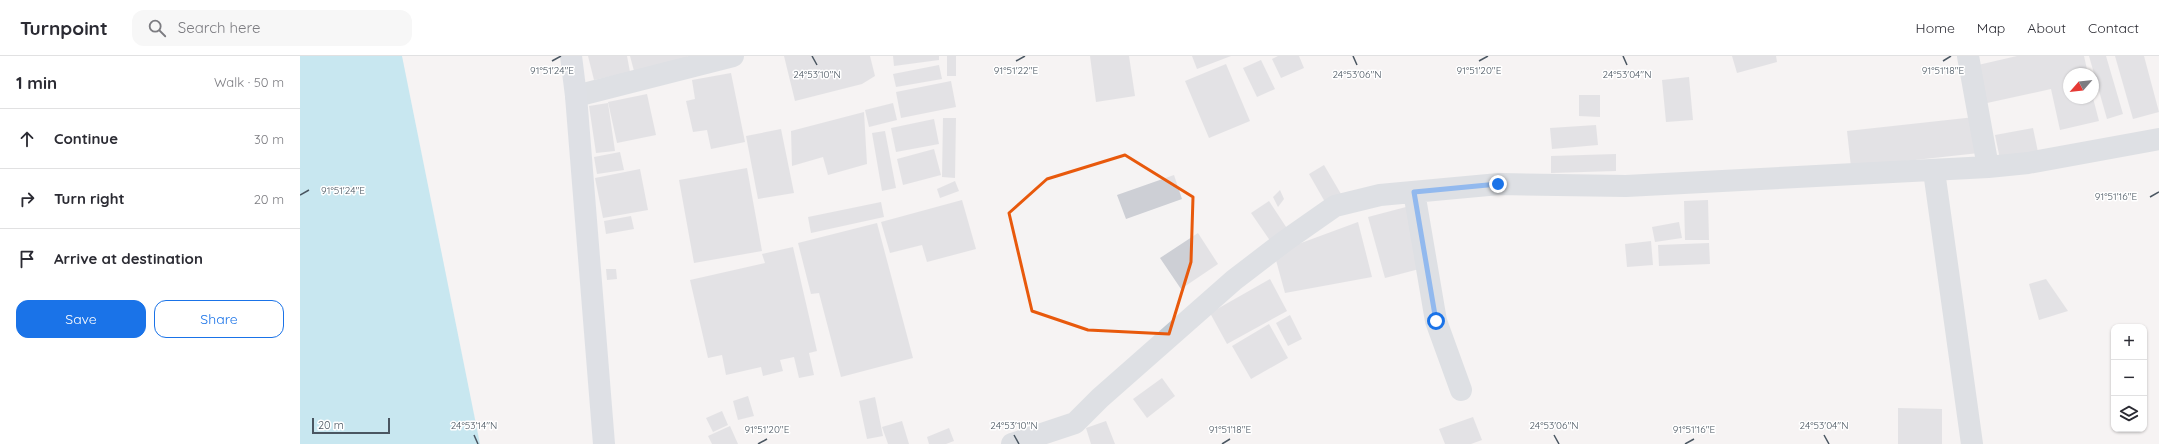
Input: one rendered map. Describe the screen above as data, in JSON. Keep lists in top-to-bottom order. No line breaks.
{"scale_bar":"20 m","north":"bottom left","page":{"header":"Turnpoint","search":"Search here","nav":["Home","Map","About","Contact"],"heading":["1 min","Walk · 50 m"],"list":[["Continue","30 m"],["Turn right","20 m"],"Arrive at destination"],"buttons":["Save","Share"],"map_buttons":["+","−"],"scale":"20 m"},"coordinates":["91°51'22\"E","91°51'20\"E","91°51'18\"E","91°51'24\"E","24°53'10\"N","24°53'06\"N","24°53'04\"N","91°51'16\"E","24°53'14\"N"]}
